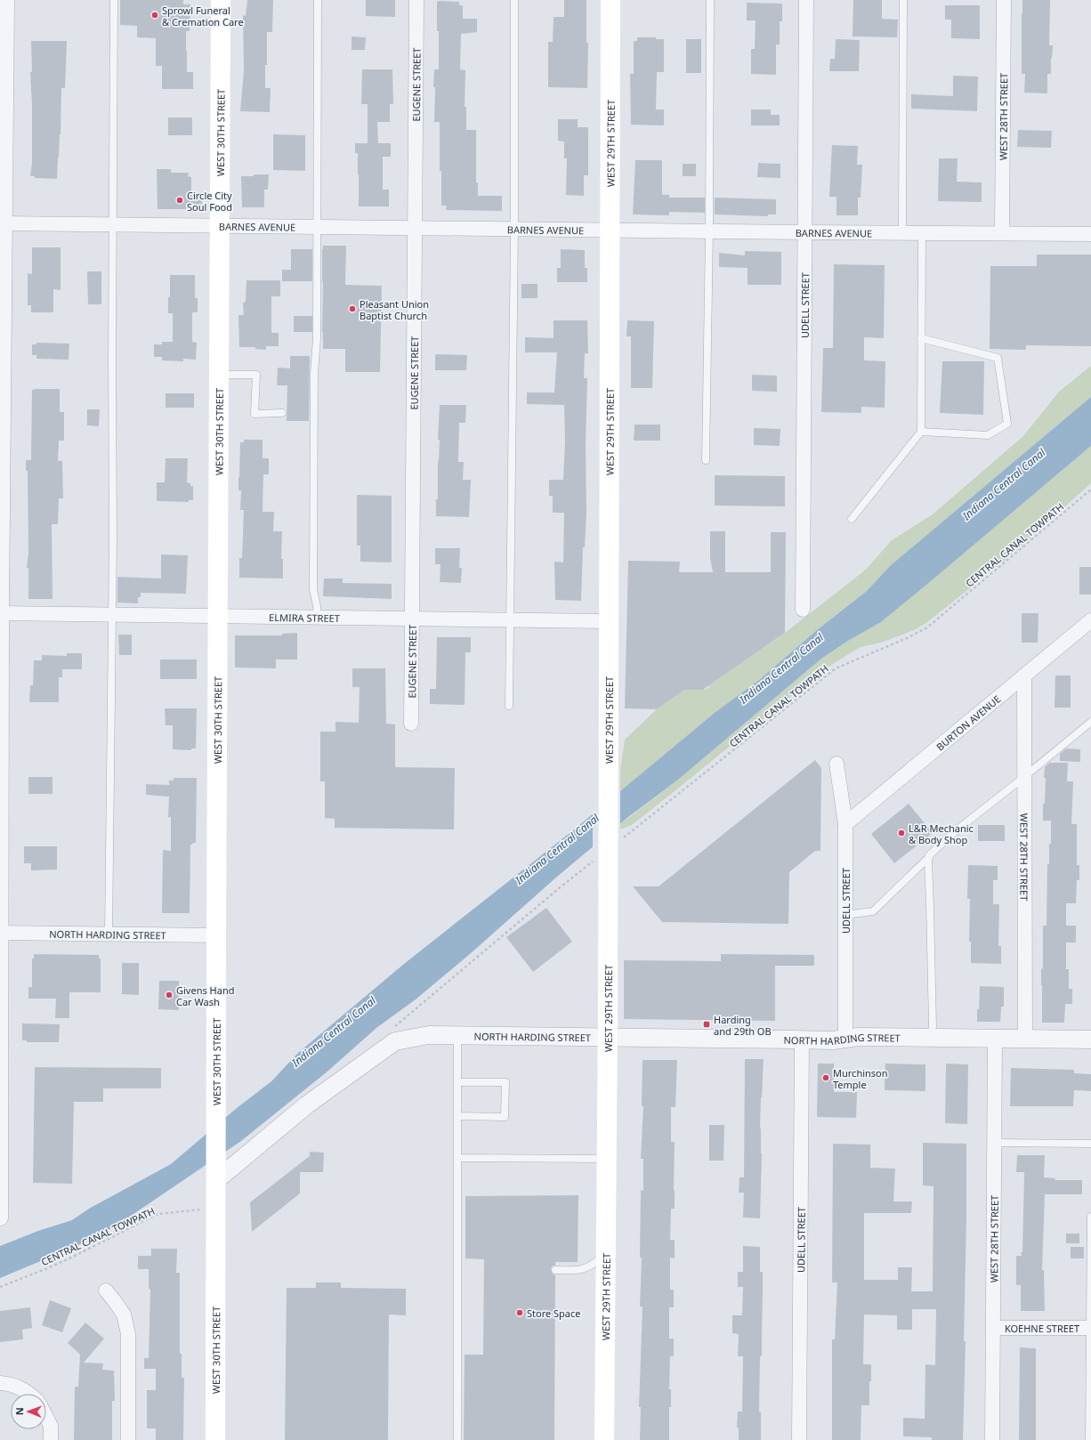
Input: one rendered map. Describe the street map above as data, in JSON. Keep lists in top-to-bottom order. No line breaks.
{"streets":{"main road":["WEST 30TH STREET","WEST 29TH STREET"],"street":["EUGENE STREET","WEST 28TH STREET","BARNES AVENUE","UDELL STREET","ELMIRA STREET","BURTON AVENUE","NORTH HARDING STREET","KOEHNE STREET"],"path":["CENTRAL CANAL TOWPATH"]},"crossings":[["EUGENE STREET","BARNES AVENUE"],["EUGENE STREET","ELMIRA STREET"],["WEST 28TH STREET","BARNES AVENUE"],["WEST 28TH STREET","BURTON AVENUE"],["WEST 28TH STREET","NORTH HARDING STREET"],["WEST 28TH STREET","KOEHNE STREET"],["WEST 30TH STREET","BARNES AVENUE"],["WEST 30TH STREET","ELMIRA STREET"],["WEST 30TH STREET","NORTH HARDING STREET"],["WEST 29TH STREET","BARNES AVENUE"],["WEST 29TH STREET","CENTRAL CANAL TOWPATH"],["WEST 29TH STREET","ELMIRA STREET"],["WEST 29TH STREET","NORTH HARDING STREET"],["BARNES AVENUE","UDELL STREET"],["UDELL STREET","BURTON AVENUE"],["UDELL STREET","NORTH HARDING STREET"]],"water":["Indiana Central Canal"],"places":{"other":["Sprowl Funeral & Cremation Care","Circle City Soul Food","Pleasant Union Baptist Church","L&R Mechanic & Body Shop","Givens Hand Car Wash","Murchinson Temple","Store Space"],"transit":["Harding and 29th OB"]},"north":"left"}
